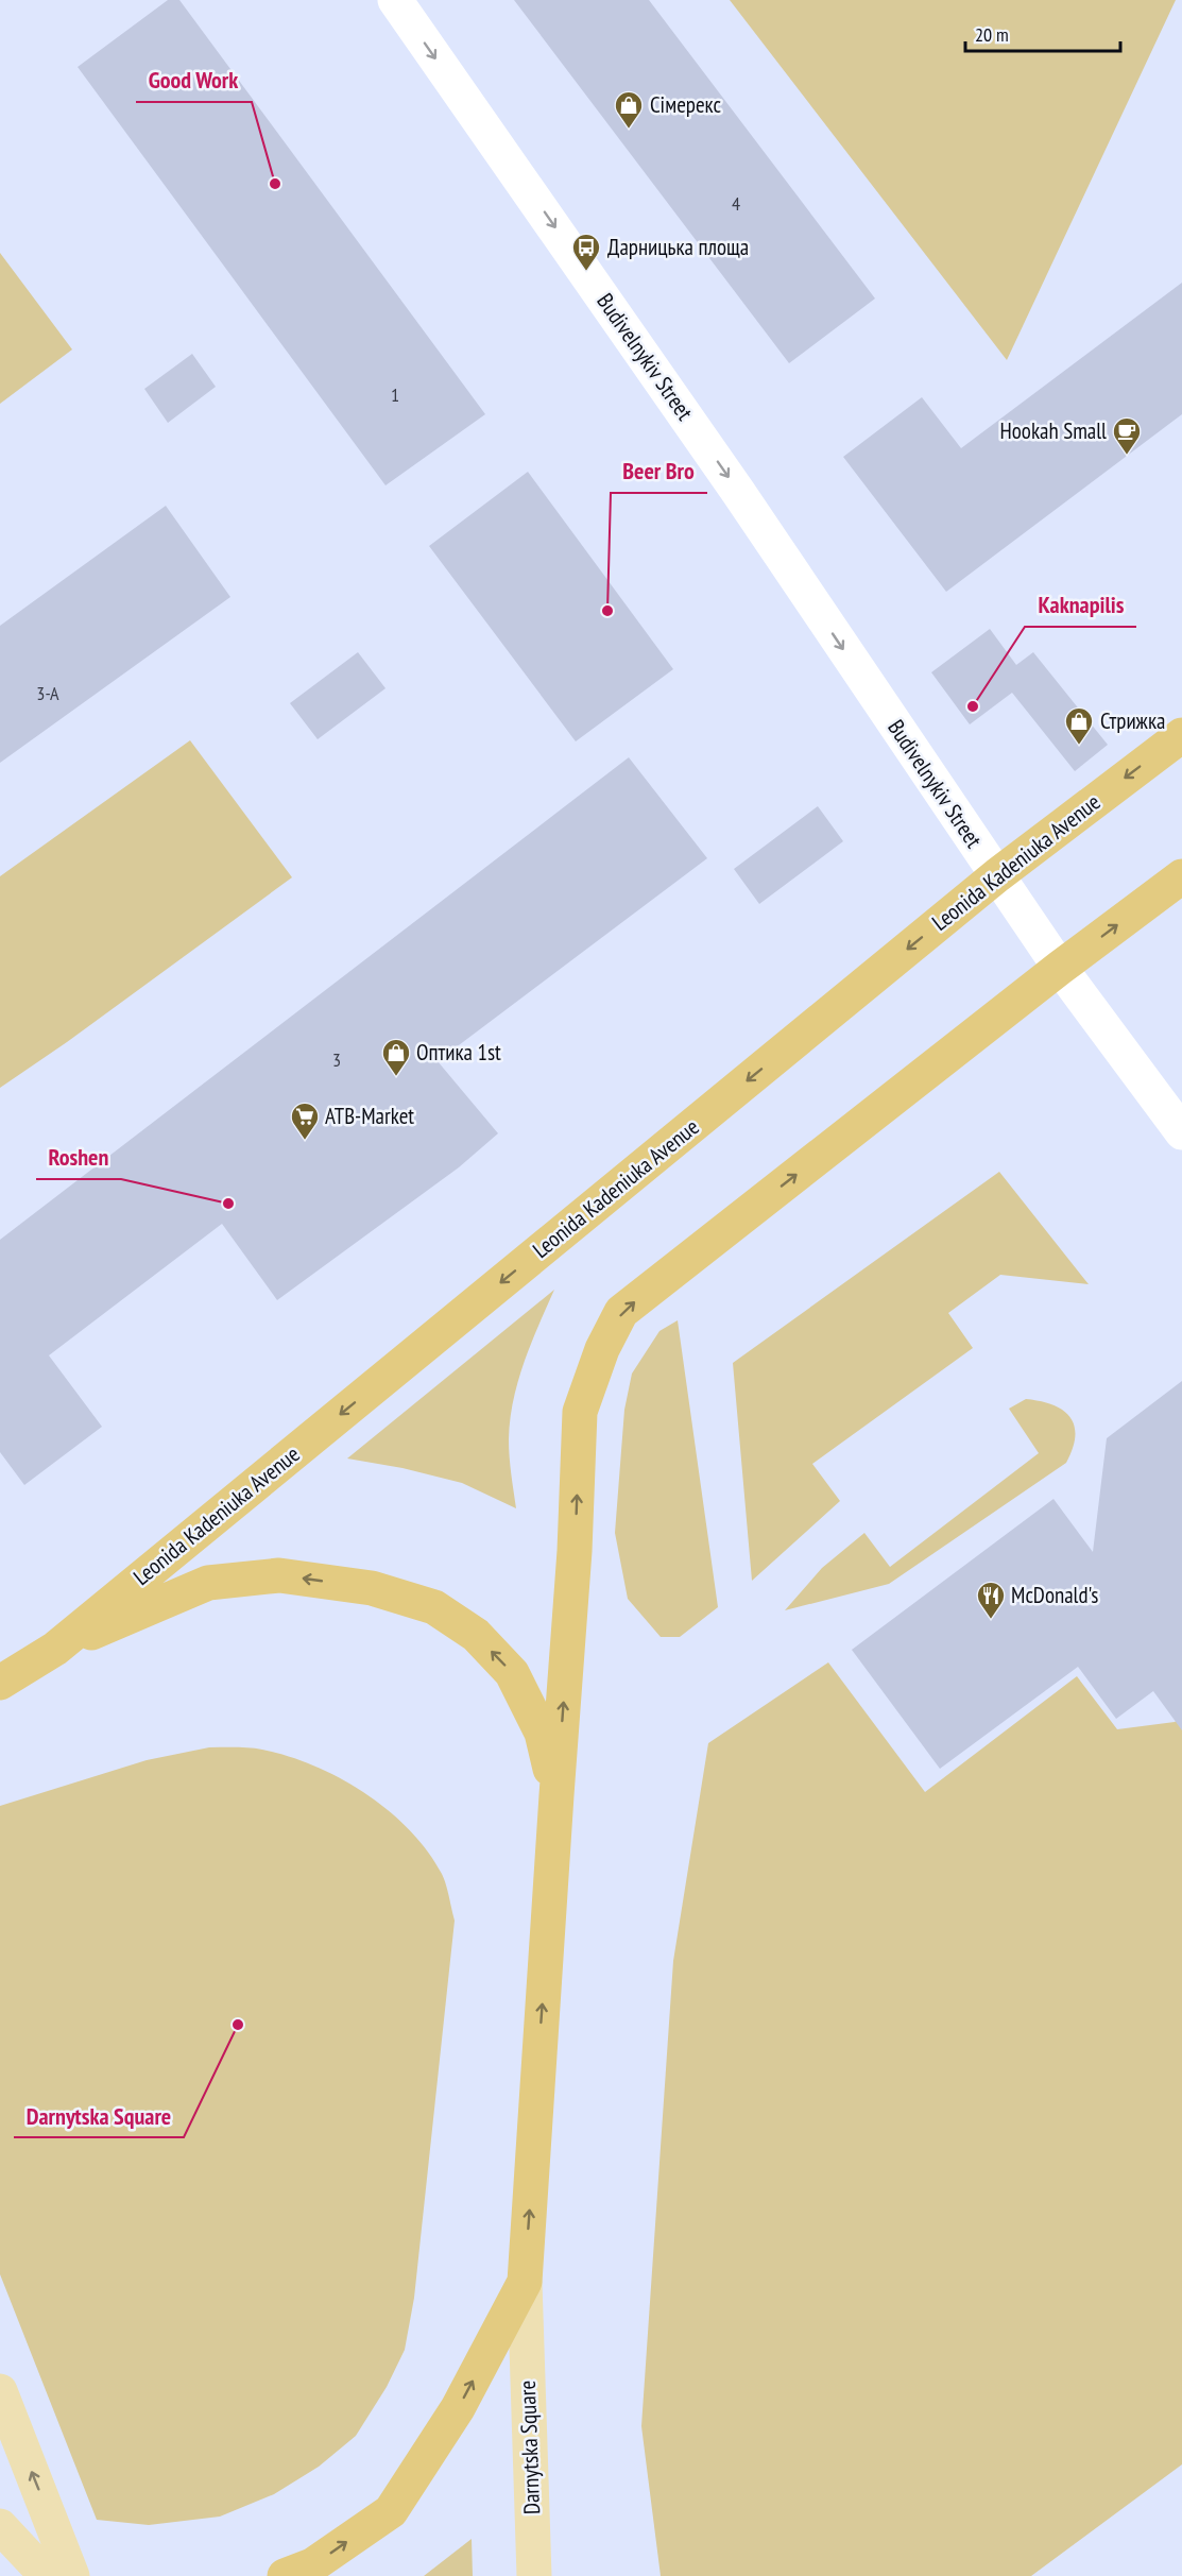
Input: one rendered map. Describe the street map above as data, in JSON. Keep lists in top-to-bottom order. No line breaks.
{"streets":{"highway":["Leonida Kadeniuka Avenue","Darnytska Square"],"street":["Budivelnykiv Street"]},"crossings":[["Budivelnykiv Street","Leonida Kadeniuka Avenue"]],"one_way":["Budivelnykiv Street","Leonida Kadeniuka Avenue","Darnytska Square"],"places":{"shop":["Сімерекс","Стрижка","Оптика 1st"],"other":["Good Work","Beer Bro","Kaknapilis","Roshen","Darnytska Square"],"bus stop":["Дарницька площа"],"cafe":["Hookah Small"],"supermarket":["ATB-Market"],"restaurant":["McDonald's"]},"house_numbers":["4","1","3-А","3"],"scale_bar":"20 m"}
